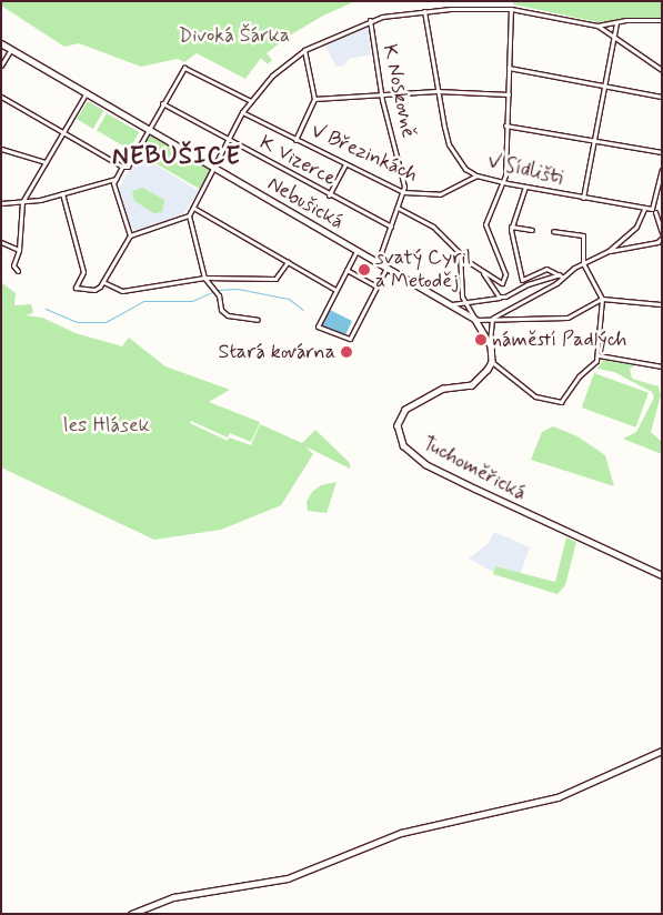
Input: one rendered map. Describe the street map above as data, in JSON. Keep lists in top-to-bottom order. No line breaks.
{"streets":{"street":["K Noskovně","V Březinkách","K Vizerce","V Sídlišti","Nebušická","Tuchoměřická"]},"crossings":[["K Noskovně","V Březinkách"],["V Březinkách","V Sídlišti"]],"districts":["NEBUŠICE"],"parks":["Divoká Šárka","les Hlásek"],"places":["svatý Cyril a Metoděj","náměstí Padlých","Stará kovárna"]}
